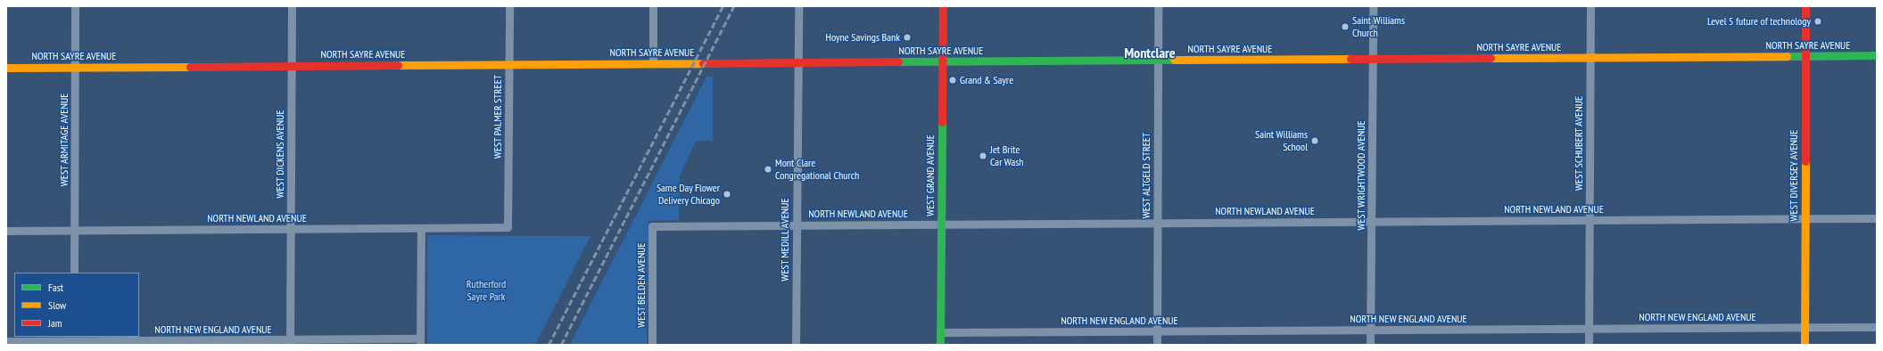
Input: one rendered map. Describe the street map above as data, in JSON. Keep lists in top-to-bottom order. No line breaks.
{"streets":{"street":["NORTH SAYRE AVENUE","WEST PALMER STREET","WEST ARMITAGE AVENUE","WEST SCHUBERT AVENUE","WEST DICKENS AVENUE","WEST GRAND AVENUE","WEST ALTGELD STREET","WEST WRIGHTWOOD AVENUE","WEST DIVERSEY AVENUE","NORTH NEWLAND AVENUE","WEST MEDILL AVENUE","WEST BELDEN AVENUE","NORTH NEW ENGLAND AVENUE"]},"crossings":[["NORTH SAYRE AVENUE","WEST PALMER STREET"],["NORTH SAYRE AVENUE","WEST ARMITAGE AVENUE"],["NORTH SAYRE AVENUE","WEST SCHUBERT AVENUE"],["NORTH SAYRE AVENUE","WEST DICKENS AVENUE"],["NORTH SAYRE AVENUE","WEST GRAND AVENUE"],["NORTH SAYRE AVENUE","WEST ALTGELD STREET"],["NORTH SAYRE AVENUE","WEST WRIGHTWOOD AVENUE"],["NORTH SAYRE AVENUE","WEST DIVERSEY AVENUE"],["NORTH SAYRE AVENUE","WEST MEDILL AVENUE"],["WEST PALMER STREET","NORTH NEWLAND AVENUE"],["WEST ARMITAGE AVENUE","NORTH NEWLAND AVENUE"],["WEST SCHUBERT AVENUE","NORTH NEWLAND AVENUE"],["WEST SCHUBERT AVENUE","NORTH NEW ENGLAND AVENUE"],["WEST DICKENS AVENUE","NORTH NEWLAND AVENUE"],["WEST DICKENS AVENUE","NORTH NEW ENGLAND AVENUE"],["WEST GRAND AVENUE","NORTH NEWLAND AVENUE"],["WEST GRAND AVENUE","NORTH NEW ENGLAND AVENUE"],["WEST ALTGELD STREET","NORTH NEWLAND AVENUE"],["WEST ALTGELD STREET","NORTH NEW ENGLAND AVENUE"],["WEST WRIGHTWOOD AVENUE","NORTH NEWLAND AVENUE"],["WEST WRIGHTWOOD AVENUE","NORTH NEW ENGLAND AVENUE"],["WEST DIVERSEY AVENUE","NORTH NEWLAND AVENUE"],["WEST DIVERSEY AVENUE","NORTH NEW ENGLAND AVENUE"],["NORTH NEWLAND AVENUE","WEST MEDILL AVENUE"],["NORTH NEWLAND AVENUE","WEST BELDEN AVENUE"]],"districts":["Montclare"],"parks":["Rutherford Sayre Park"],"places":["Level 5 future of technology","Saint Williams Church","Hoyne Savings Bank","Grand & Sayre","Saint Williams School","Jet Brite Car Wash","Mont Clare Congregational Church","Same Day Flower Delivery Chicago"],"legend":["Fast","Slow","Jam"]}
